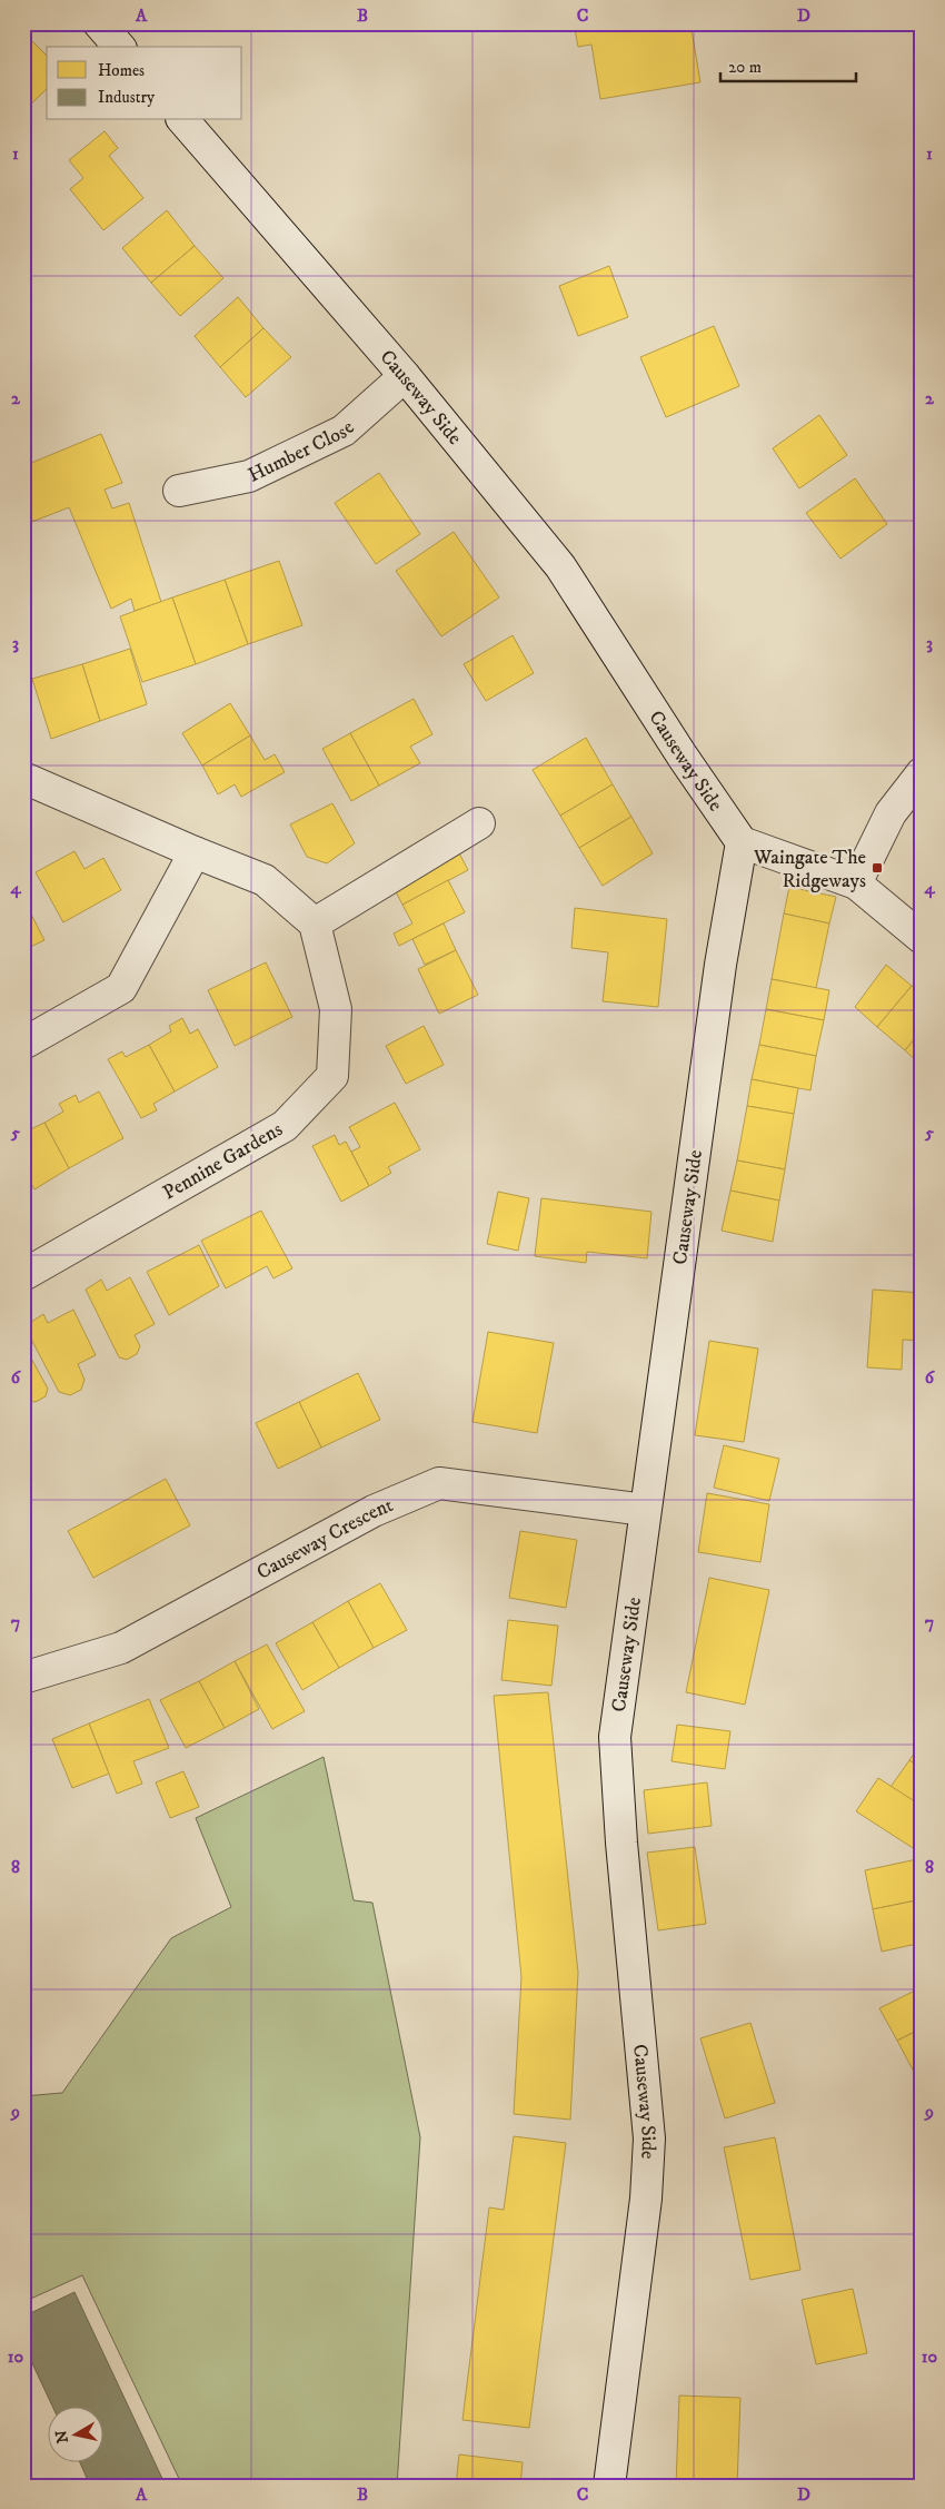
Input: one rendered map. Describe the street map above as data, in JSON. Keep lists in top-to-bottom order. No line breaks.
{"streets":{"street":["Causeway Side","Humber Close","Pennine Gardens","Causeway Crescent"]},"crossings":[["Causeway Side","Humber Close"],["Causeway Side","Causeway Crescent"]],"places":{"transit":["Waingate The Ridgeways"]},"legend":["Homes","Industry"],"scale_bar":"20 m","north":"left","grid":{"columns":["A","B","C","D"],"rows":["1","2","3","4","5","6","7","8","9","10"]}}
